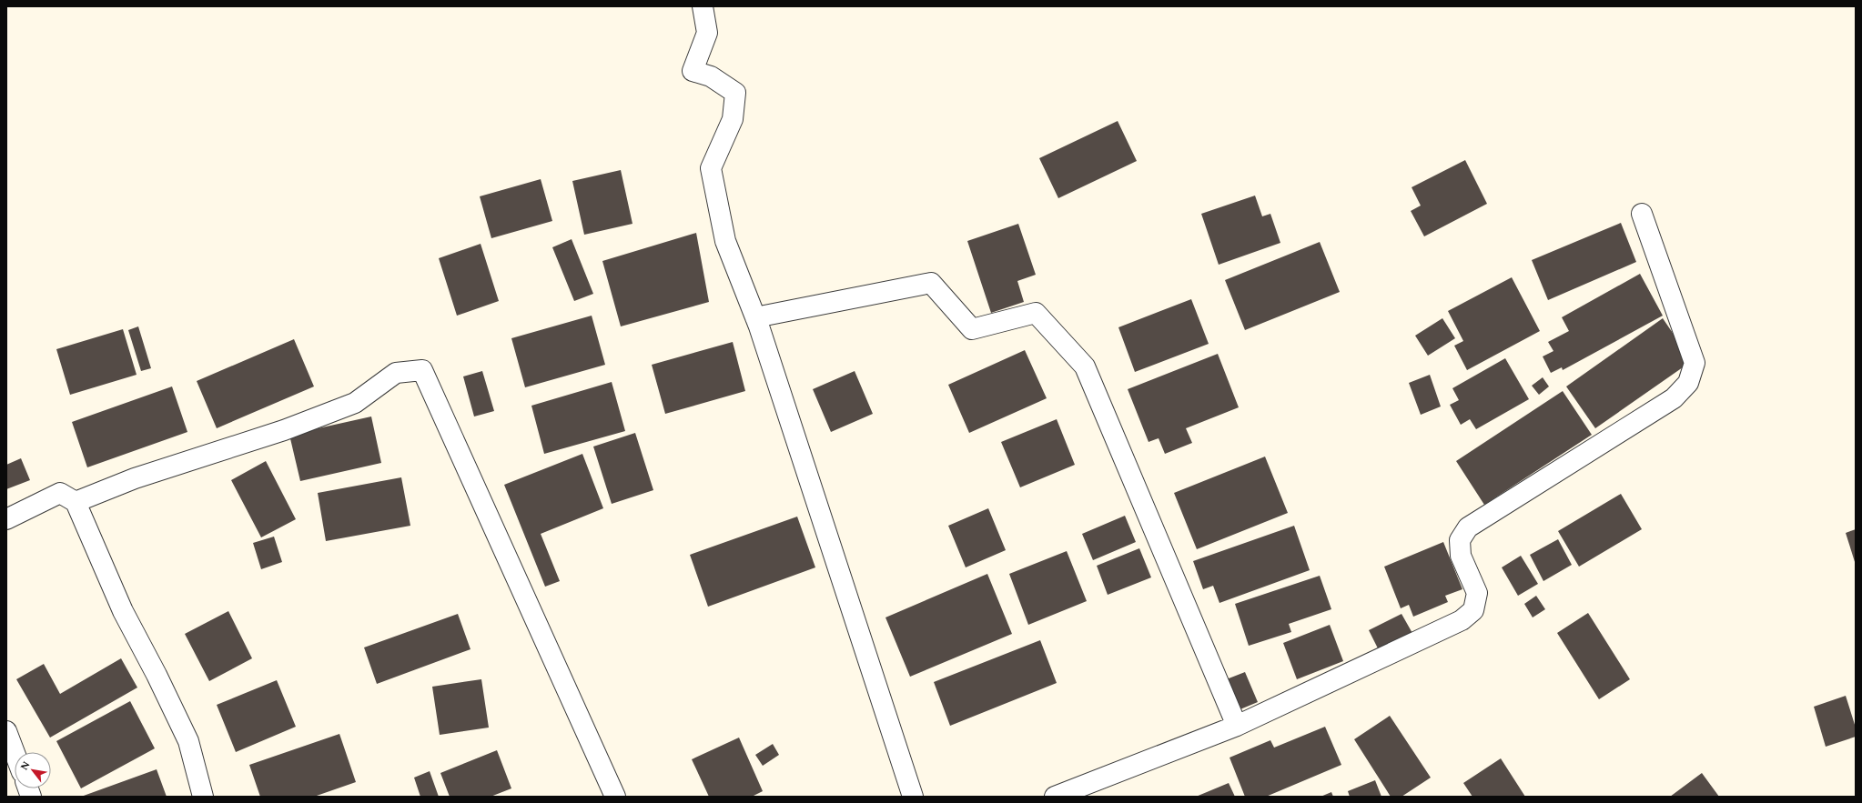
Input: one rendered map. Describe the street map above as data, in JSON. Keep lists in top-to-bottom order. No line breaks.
{"north":"top left"}
